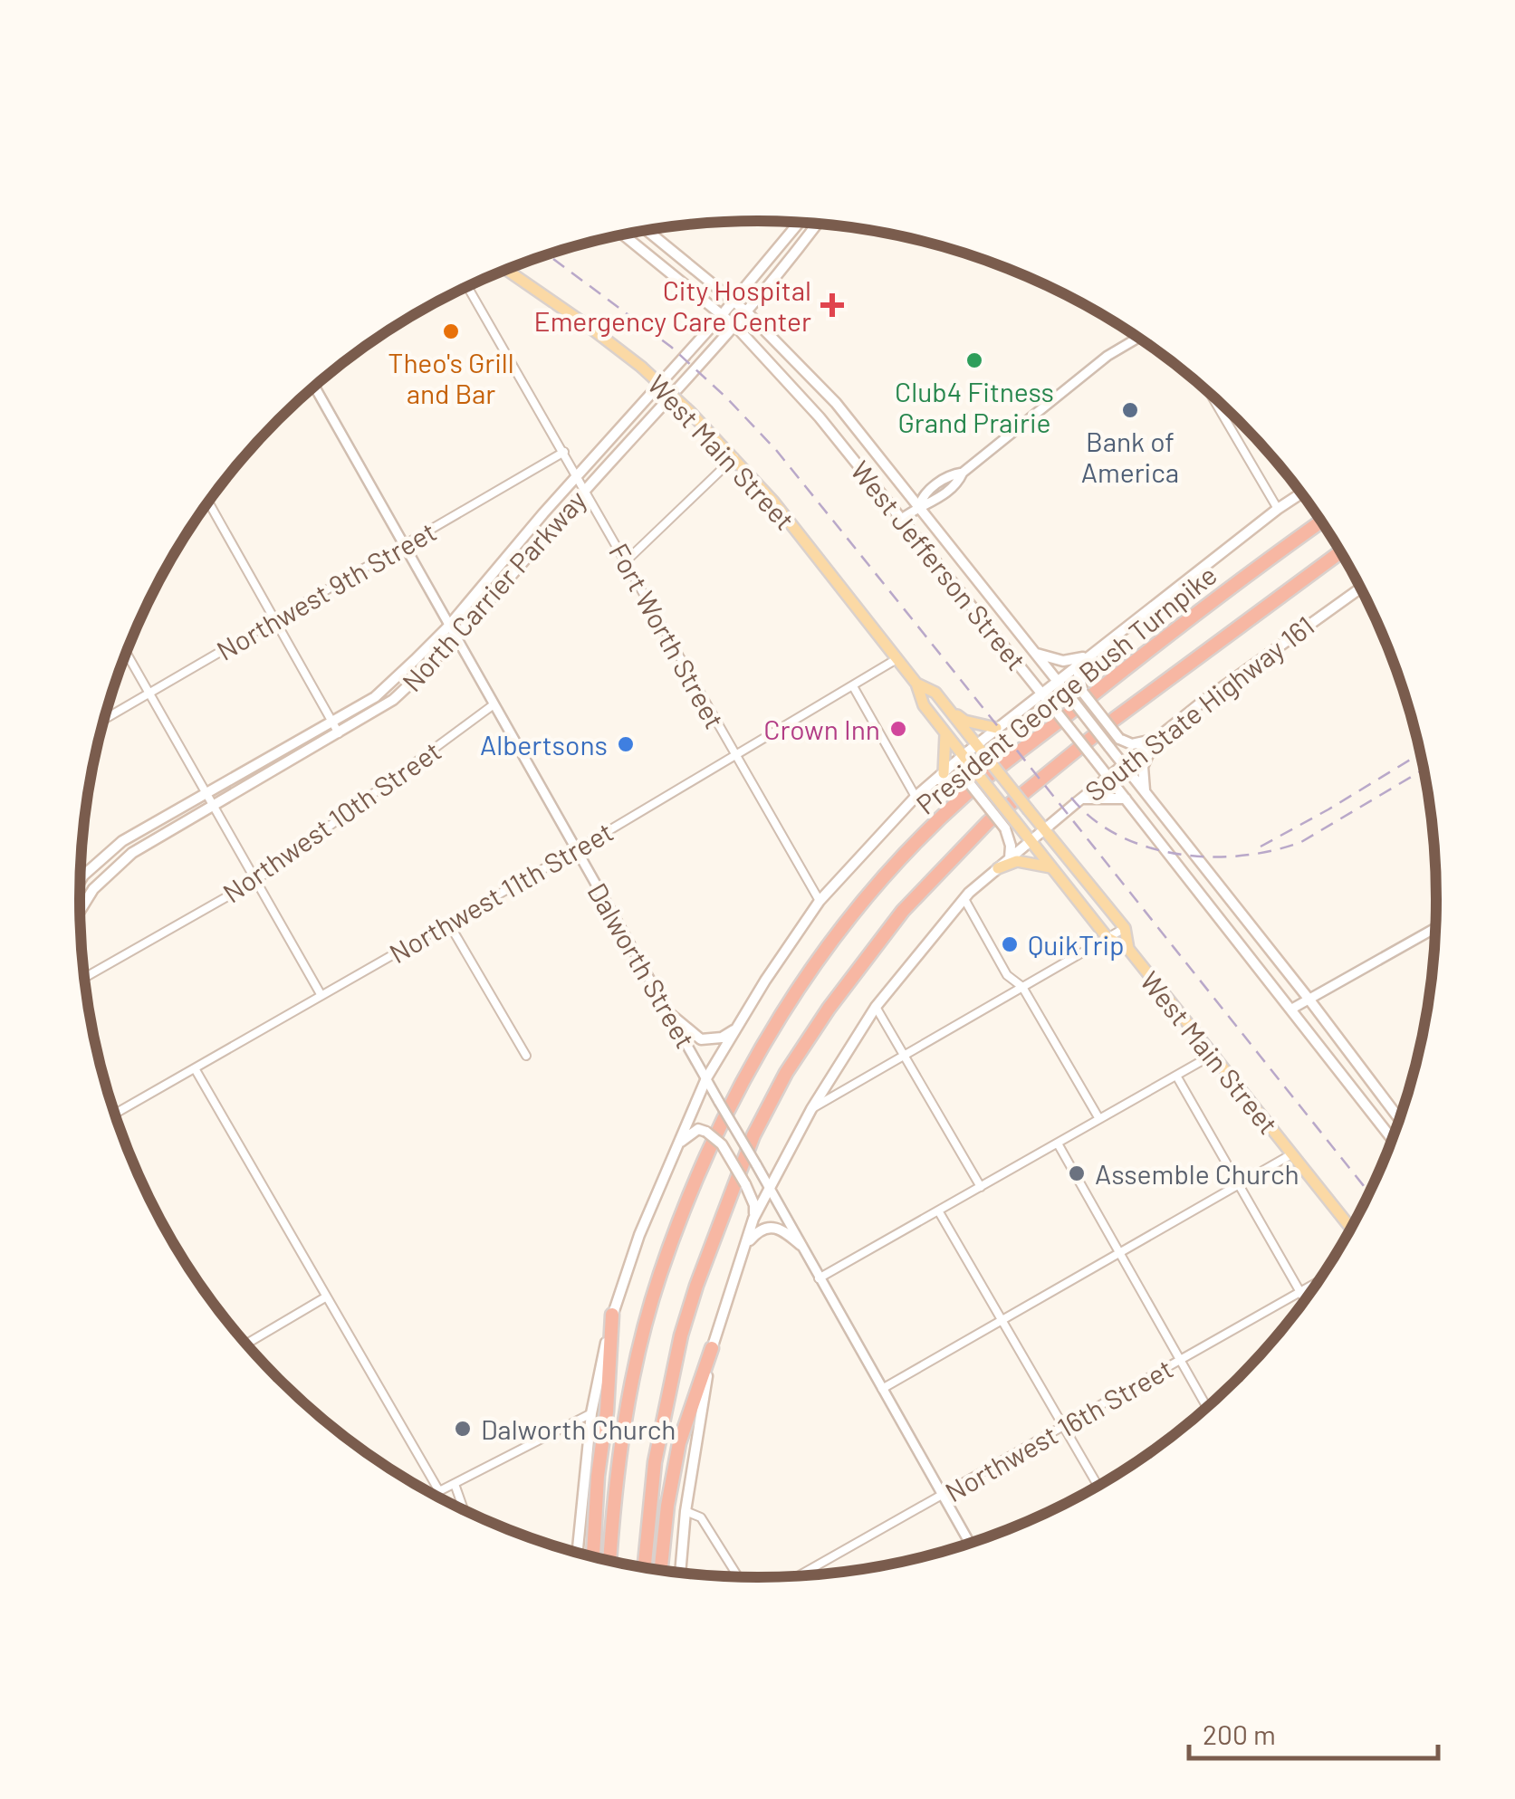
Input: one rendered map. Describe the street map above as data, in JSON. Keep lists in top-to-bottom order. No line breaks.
{"streets":{"highway":["President George Bush Turnpike"],"main road":["West Main Street","West Jefferson Street","North Carrier Parkway","South State Highway 161"],"street":["Northwest 9th Street","Fort Worth Street","Northwest 10th Street","Northwest 11th Street","Dalworth Street","Northwest 16th Street"]},"crossings":[["West Main Street","South State Highway 161"],["West Main Street","Northwest 11th Street"],["West Jefferson Street","North Carrier Parkway"],["West Jefferson Street","South State Highway 161"],["Northwest 9th Street","Fort Worth Street"],["Northwest 9th Street","Dalworth Street"],["North Carrier Parkway","Fort Worth Street"],["North Carrier Parkway","Dalworth Street"],["Fort Worth Street","Northwest 11th Street"],["South State Highway 161","Dalworth Street"],["Northwest 10th Street","Dalworth Street"],["Northwest 11th Street","Dalworth Street"],["Dalworth Street","Northwest 16th Street"]],"places":{"health":["City Hospital Emergency Care Center"],"other":["Theo's Grill and Bar","Club4 Fitness Grand Prairie","Bank of America","Crown Inn","Albertsons","QuikTrip","Assemble Church","Dalworth Church"]},"scale_bar":"200 m"}
